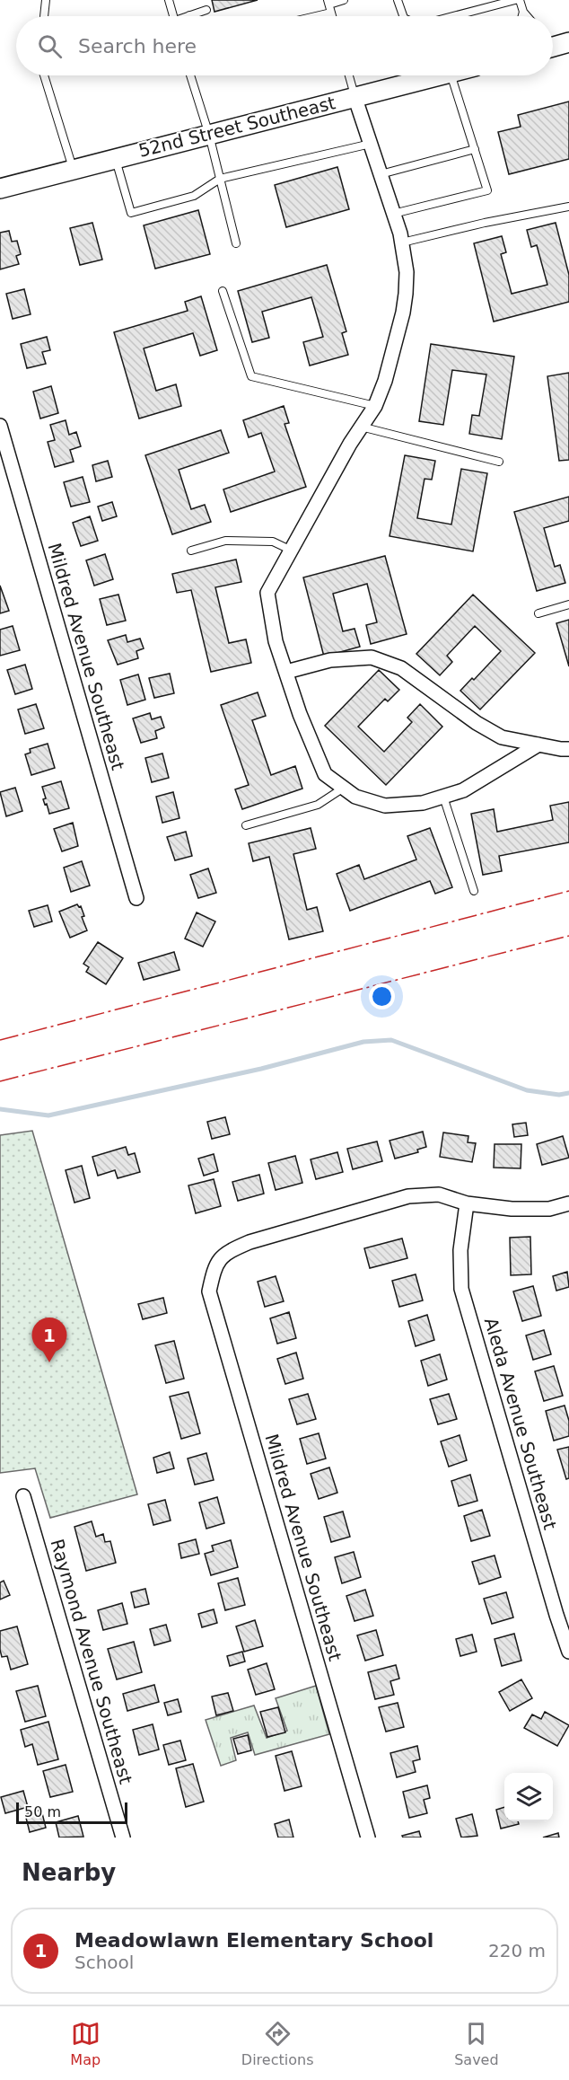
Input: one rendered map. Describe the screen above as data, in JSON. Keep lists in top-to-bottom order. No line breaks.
{"streets":{"main road":["52nd Street Southeast"],"street":["Mildred Avenue Southeast","Aleda Avenue Southeast","Raymond Avenue Southeast"]},"crossings":[["Mildred Avenue Southeast","Aleda Avenue Southeast"]],"scale_bar":"50 m","page":{"search":"Search here","pins":"1","scale":"50 m","heading":"Nearby","list":[{"mark":"1","name":"Meadowlawn Elementary School","note":"School","value":"220 m"}],"nav":["Map","Directions","Saved"]}}
